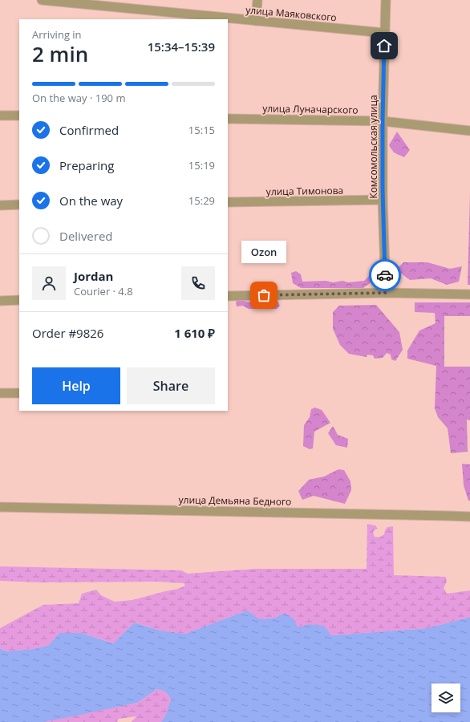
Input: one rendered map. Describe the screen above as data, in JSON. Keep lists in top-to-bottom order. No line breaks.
{"streets":{"street":["улица Маяковского","улица Луначарского","Комсомольская улица","улица Тимонова","улица Демьяна Бедного"]},"crossings":[["улица Маяковского","Комсомольская улица"],["улица Луначарского","Комсомольская улица"],["Комсомольская улица","улица Тимонова"]],"places":["Ozon"],"page":{"heading":["2 min","Arriving in","15:34–15:39"],"panel":["Jordan","Courier · 4.8","Order #9826","1 610 ₽"],"bar":"On the way · 190 m","list":[["Confirmed","15:15"],["Preparing","15:19"],["On the way","15:29"],"Delivered"],"bubble":"Ozon","buttons":["Help","Share"]}}
